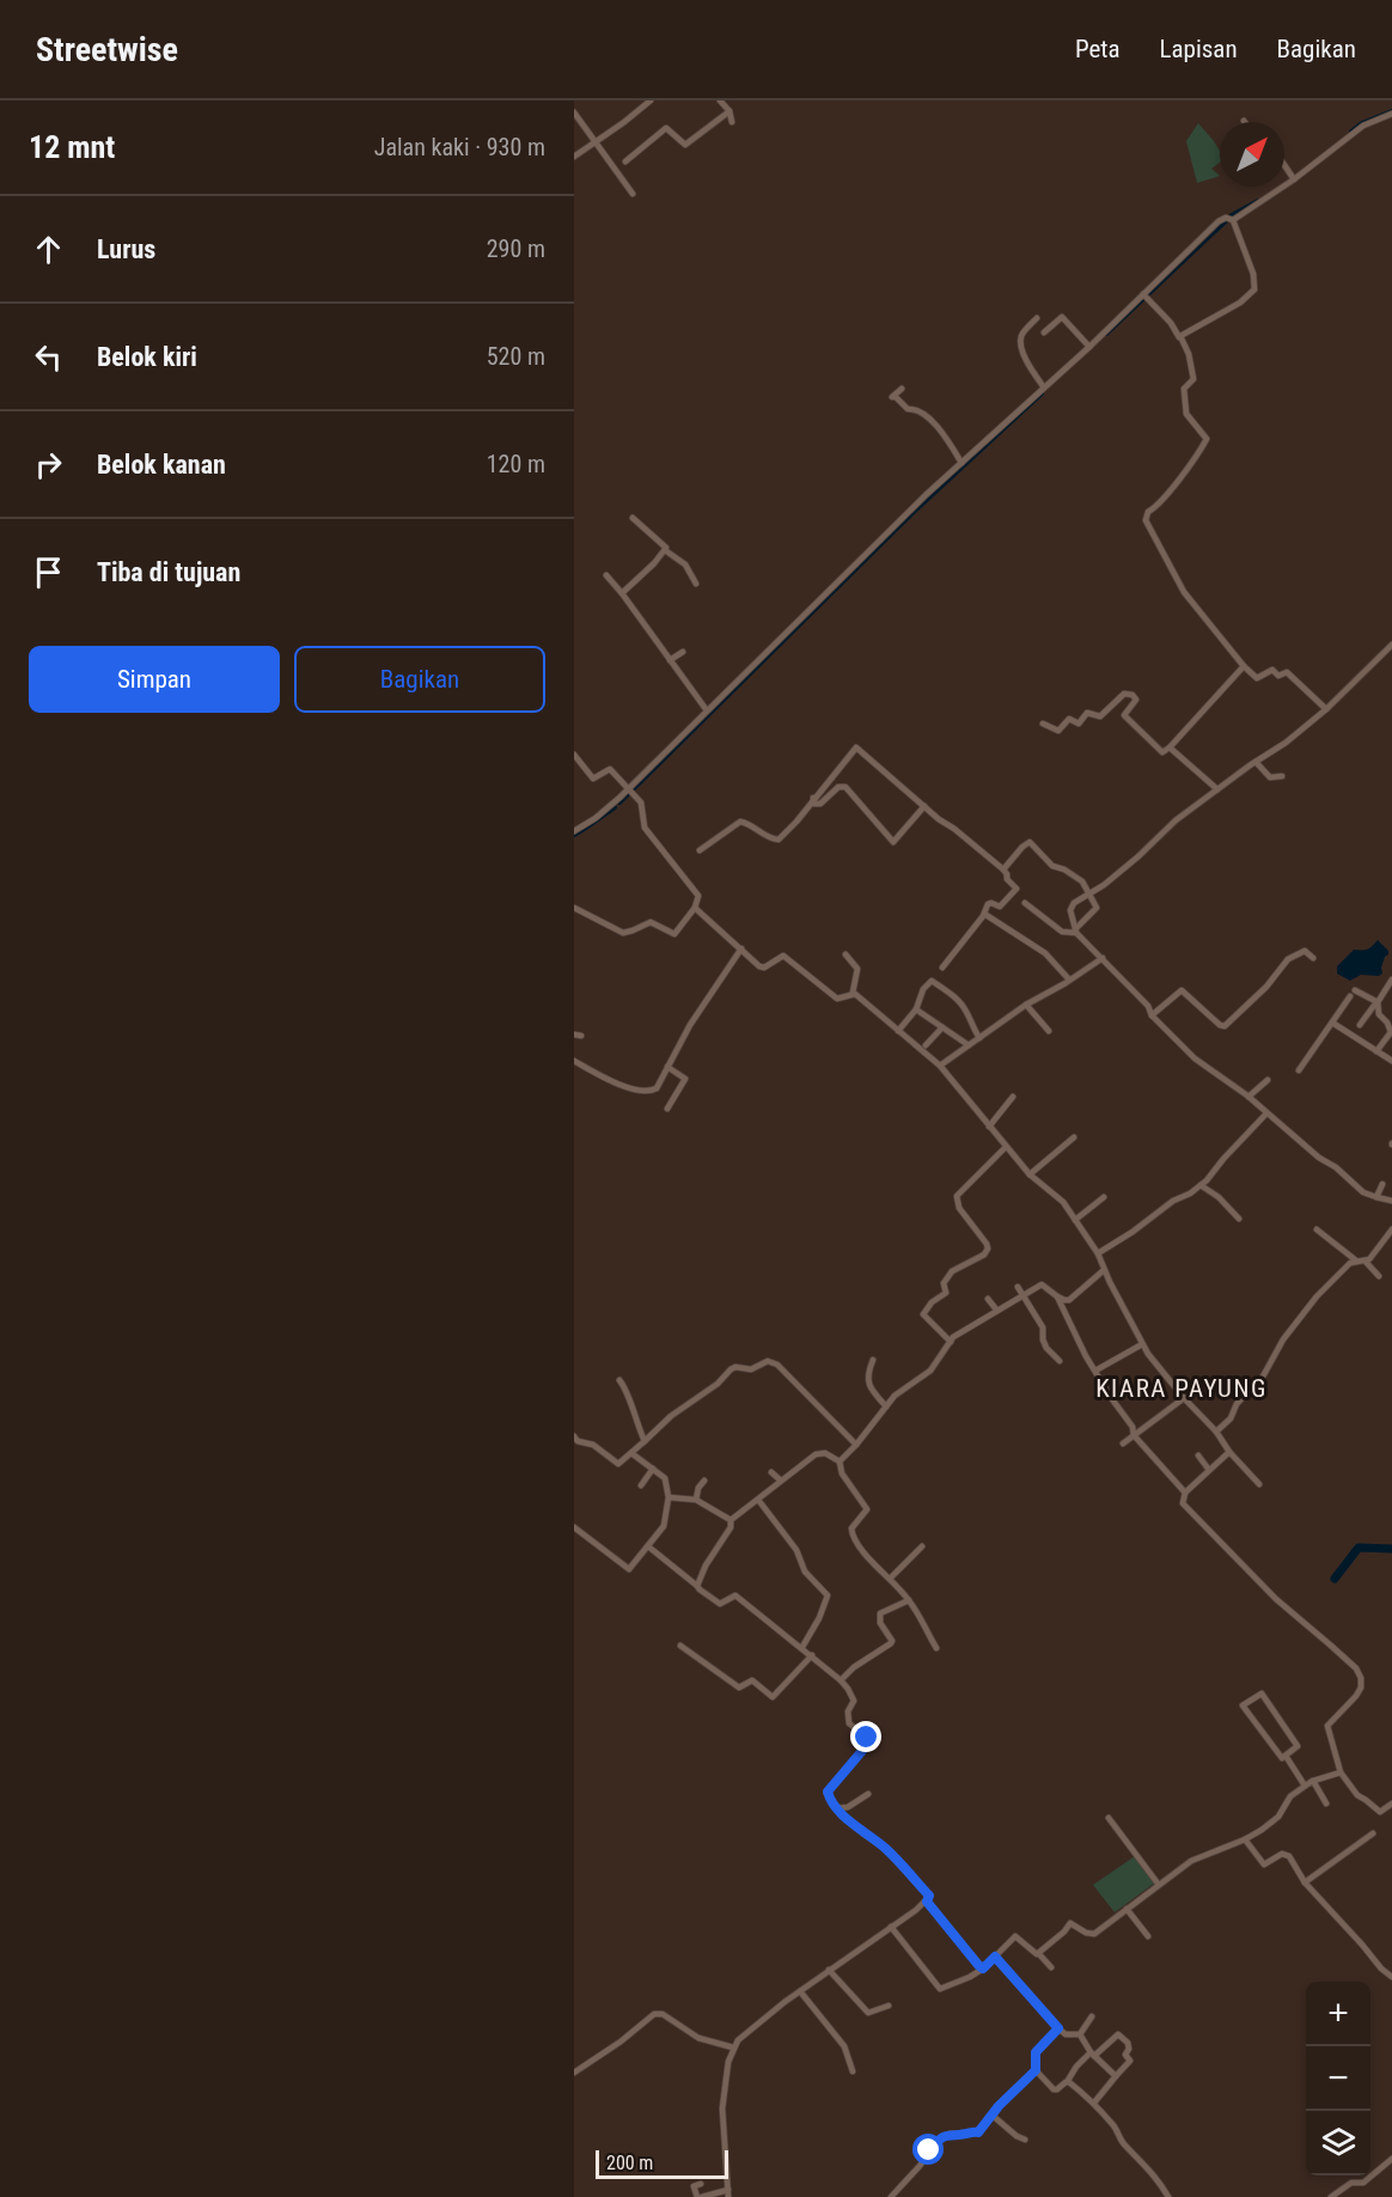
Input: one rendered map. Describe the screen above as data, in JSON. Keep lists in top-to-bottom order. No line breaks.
{"districts":["KIARA PAYUNG"],"scale_bar":"200 m","north":"top right","page":{"header":"Streetwise","nav":["Peta","Lapisan","Bagikan"],"heading":["12 mnt","Jalan kaki · 930 m"],"list":[["Lurus","290 m"],["Belok kiri","520 m"],["Belok kanan","120 m"],"Tiba di tujuan"],"buttons":["Simpan","Bagikan"],"map_buttons":["+","−"],"scale":"200 m"}}
